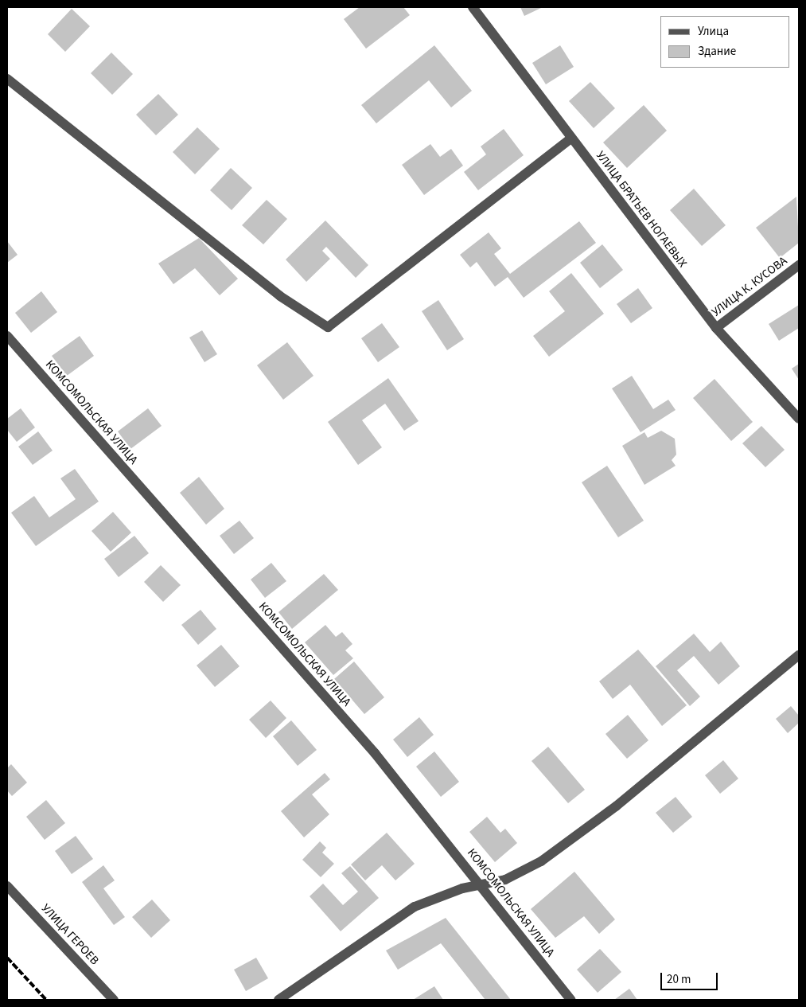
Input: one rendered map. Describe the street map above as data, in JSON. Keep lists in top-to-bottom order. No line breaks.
{"streets":{"street":["УЛИЦА БРАТЬЕВ НОГАЕВЫХ","УЛИЦА К. КУСОВА","КОМСОМОЛЬСКАЯ УЛИЦА","УЛИЦА ГЕРОЕВ"]},"crossings":[["УЛИЦА БРАТЬЕВ НОГАЕВЫХ","УЛИЦА К. КУСОВА"]],"legend":["Улица","Здание"],"scale_bar":"20 m"}
